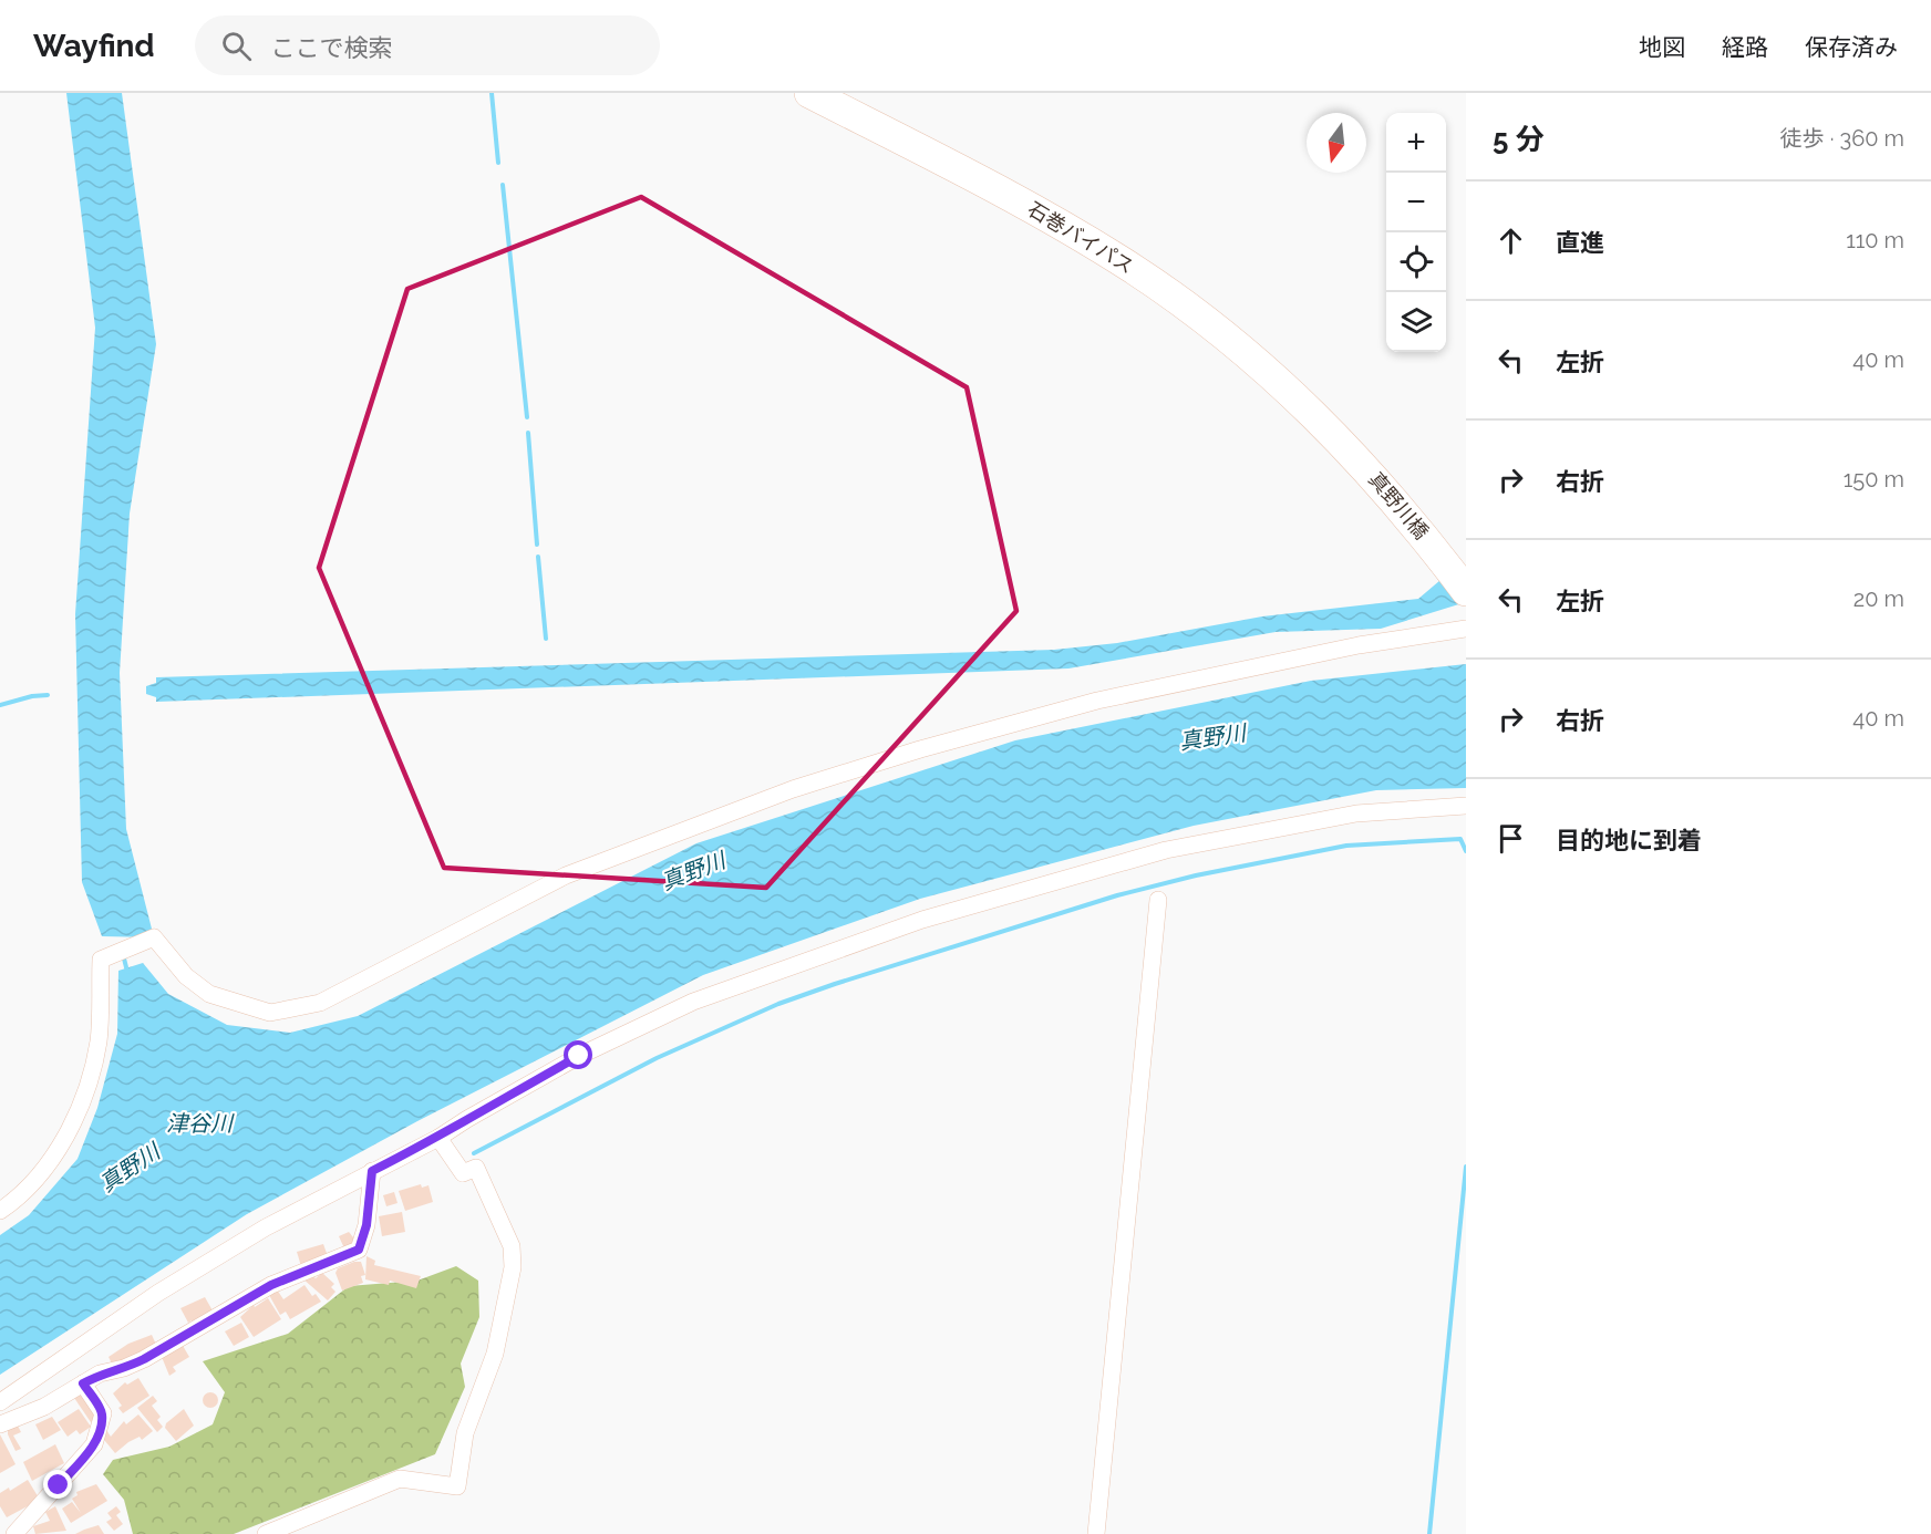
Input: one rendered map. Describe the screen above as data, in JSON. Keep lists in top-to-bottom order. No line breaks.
{"streets":{"highway":["石巻バイパス","真野川橋"]},"crossings":[["石巻バイパス","真野川橋"]],"water":["真野川","津谷川"],"north":"bottom","page":{"header":"Wayfind","search":"ここで検索","nav":["地図","経路","保存済み"],"heading":["5 分","徒歩 · 360 m"],"map_buttons":["+","−"],"list":[["直進","110 m"],["左折","40 m"],["右折","150 m"],["左折","20 m"],["右折","40 m"],"目的地に到着"]}}
